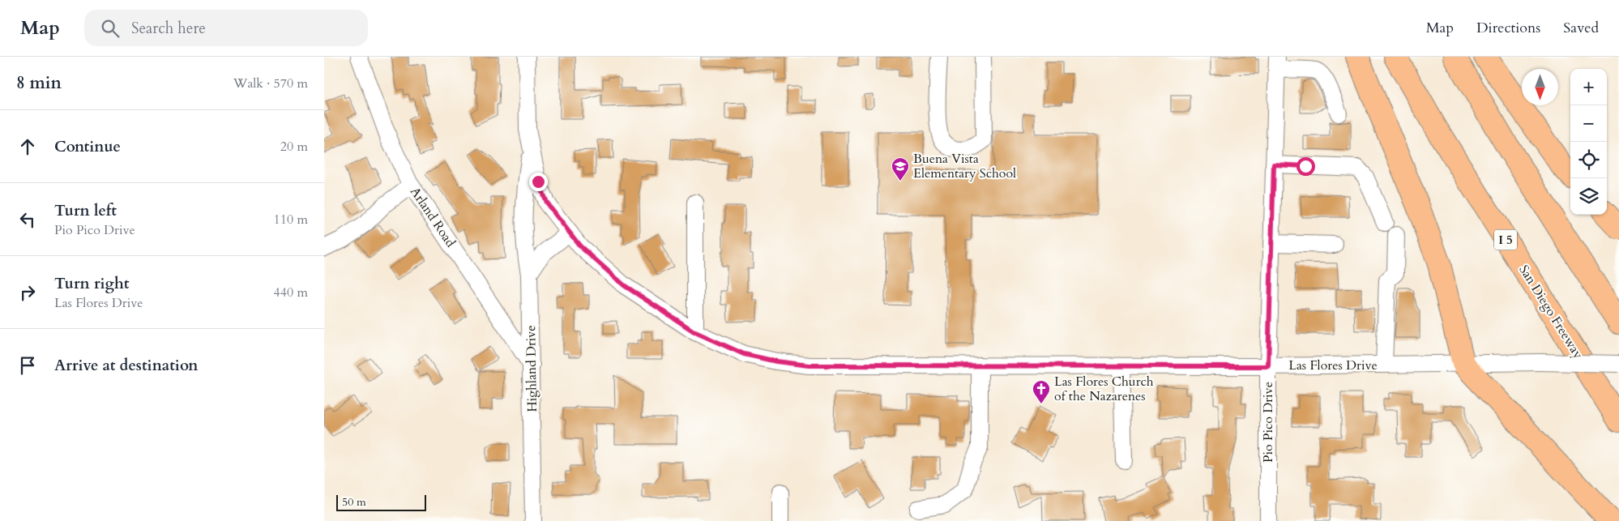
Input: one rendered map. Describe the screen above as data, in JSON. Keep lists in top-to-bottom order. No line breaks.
{"streets":{"highway":["I 5","San Diego Freeway"],"street":["Arland Road","Las Flores Drive","Highland Drive","Pio Pico Drive"]},"crossings":[["Arland Road","Highland Drive"],["Las Flores Drive","Highland Drive"],["Las Flores Drive","Pio Pico Drive"]],"places":{"school or university":["Buena Vista Elementary School"],"church":["Las Flores Church of the Nazarenes"]},"scale_bar":"50 m","north":"bottom","page":{"header":"Map","search":"Search here","nav":["Map","Directions","Saved"],"heading":["8 min","Walk · 570 m"],"map_buttons":["+","−"],"list":[["Continue","20 m"],["Turn left","Pio Pico Drive","110 m"],["Turn right","Las Flores Drive","440 m"],"Arrive at destination"],"scale":"50 m"}}
